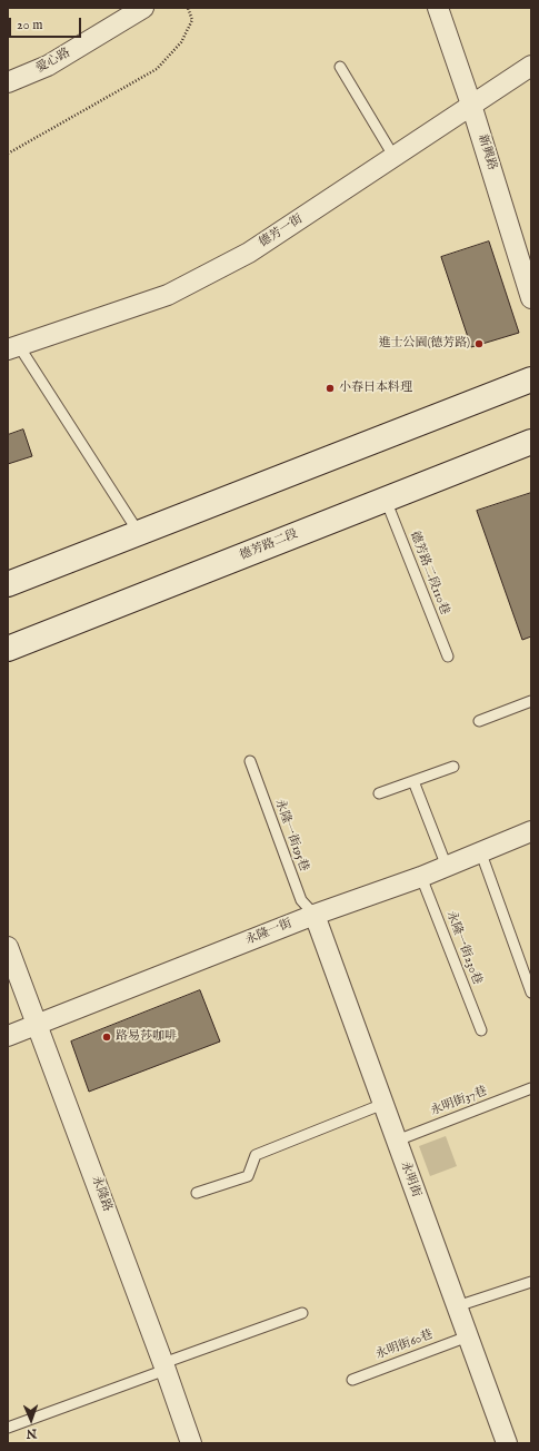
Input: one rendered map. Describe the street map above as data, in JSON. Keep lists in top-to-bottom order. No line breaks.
{"streets":{"street":["愛心路","新興路","德芳一街","德芳路二段","永隆一街","永明街","永隆路"],"lane":["德芳路二段110巷","永隆一街195巷","永隆一街230巷","永明街37巷","永明街60巷"]},"crossings":[["新興路","德芳一街"],["德芳路二段","德芳路二段110巷"],["永隆一街195巷","永隆一街"],["永隆一街195巷","永明街"],["永隆一街","永隆一街230巷"],["永隆一街","永明街"],["永隆一街","永隆路"],["永明街37巷","永明街"],["永明街","永明街60巷"]],"places":["進士公園(德芳路)","小春日本料理","路易莎咖啡"],"scale_bar":"20 m","north":"bottom"}
